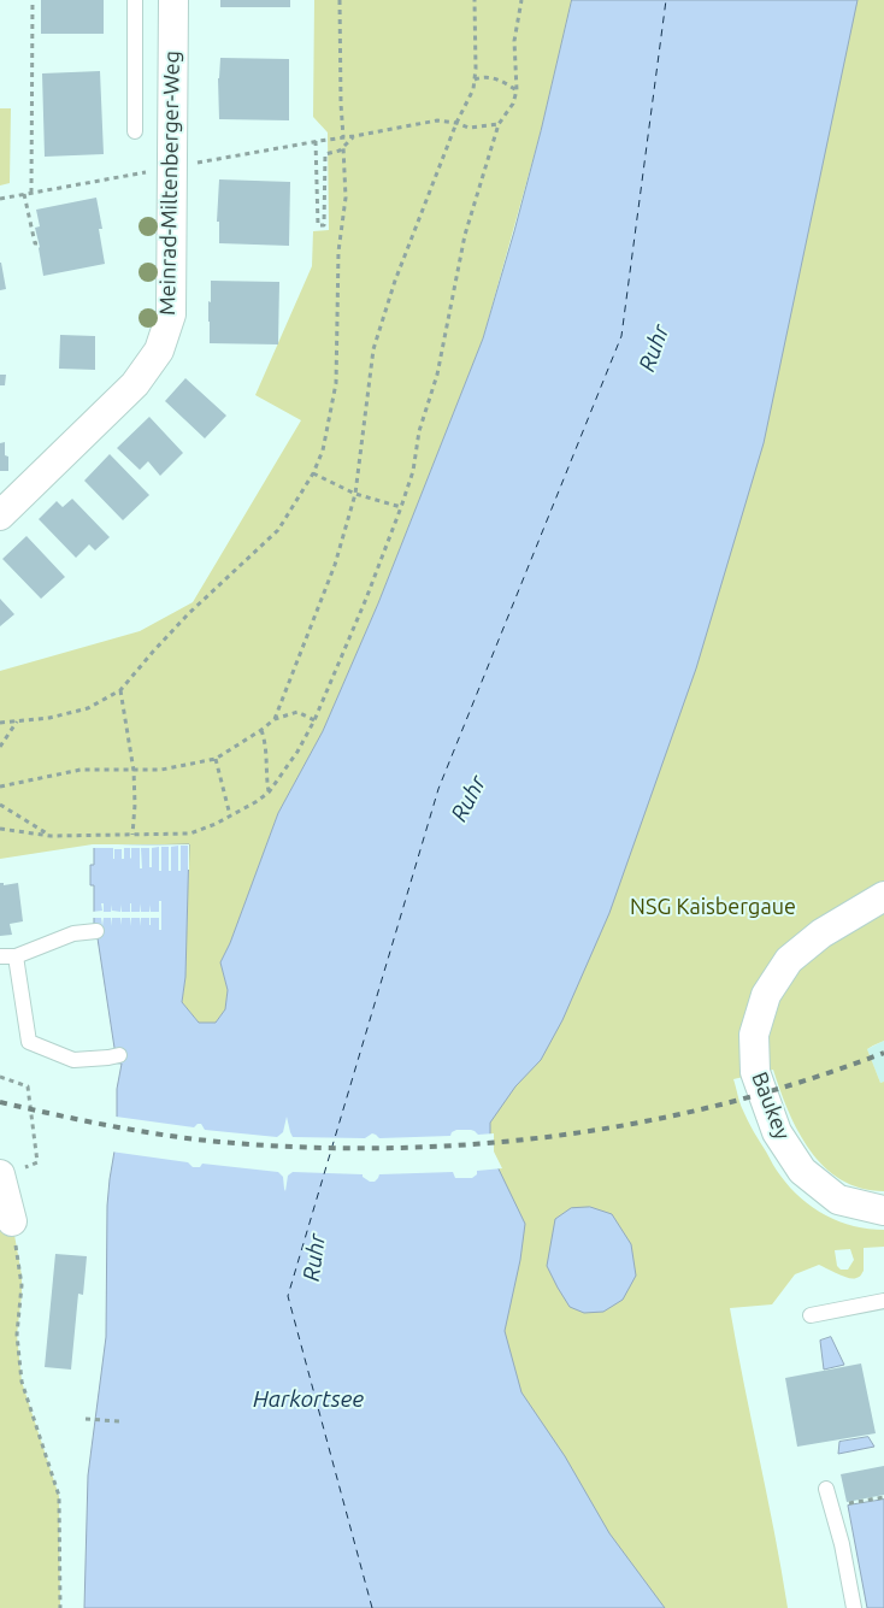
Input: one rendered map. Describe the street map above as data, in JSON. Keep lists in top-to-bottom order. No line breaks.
{"streets":{"street":["Meinrad-Miltenberger-Weg","Baukey"]},"water":["Ruhr","Harkortsee"],"parks":["NSG Kaisbergaue"]}
